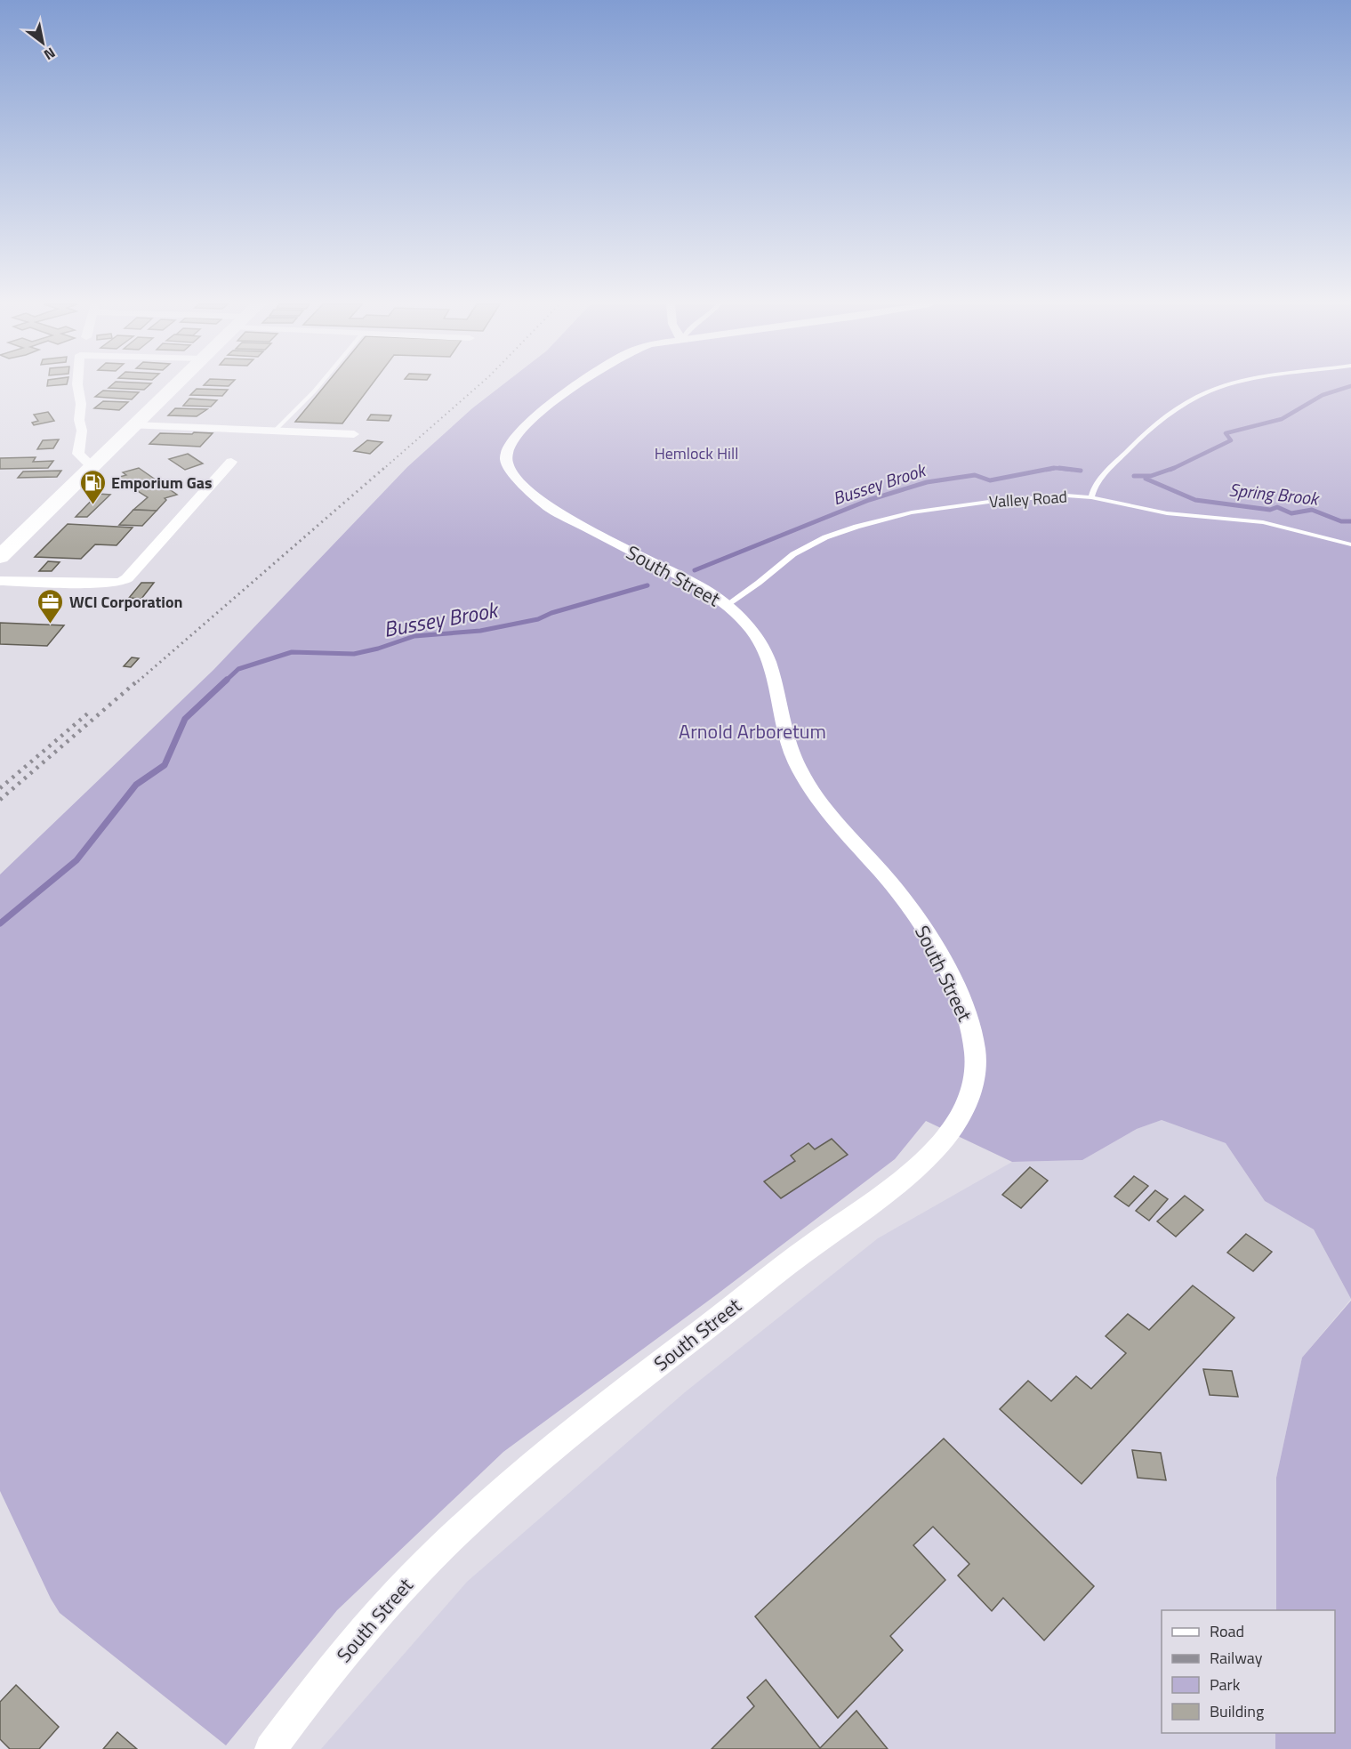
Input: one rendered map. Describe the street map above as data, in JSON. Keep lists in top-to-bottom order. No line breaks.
{"streets":{"street":["South Street"],"lane":["Valley Road"]},"crossings":[["Valley Road","South Street"]],"water":["Bussey Brook","Spring Brook"],"parks":["Hemlock Hill","Arnold Arboretum"],"places":{"fuel station":["Emporium Gas"],"office":["WCI Corporation"]},"legend":["Road","Railway","Park","Building"],"north":"bottom right"}
